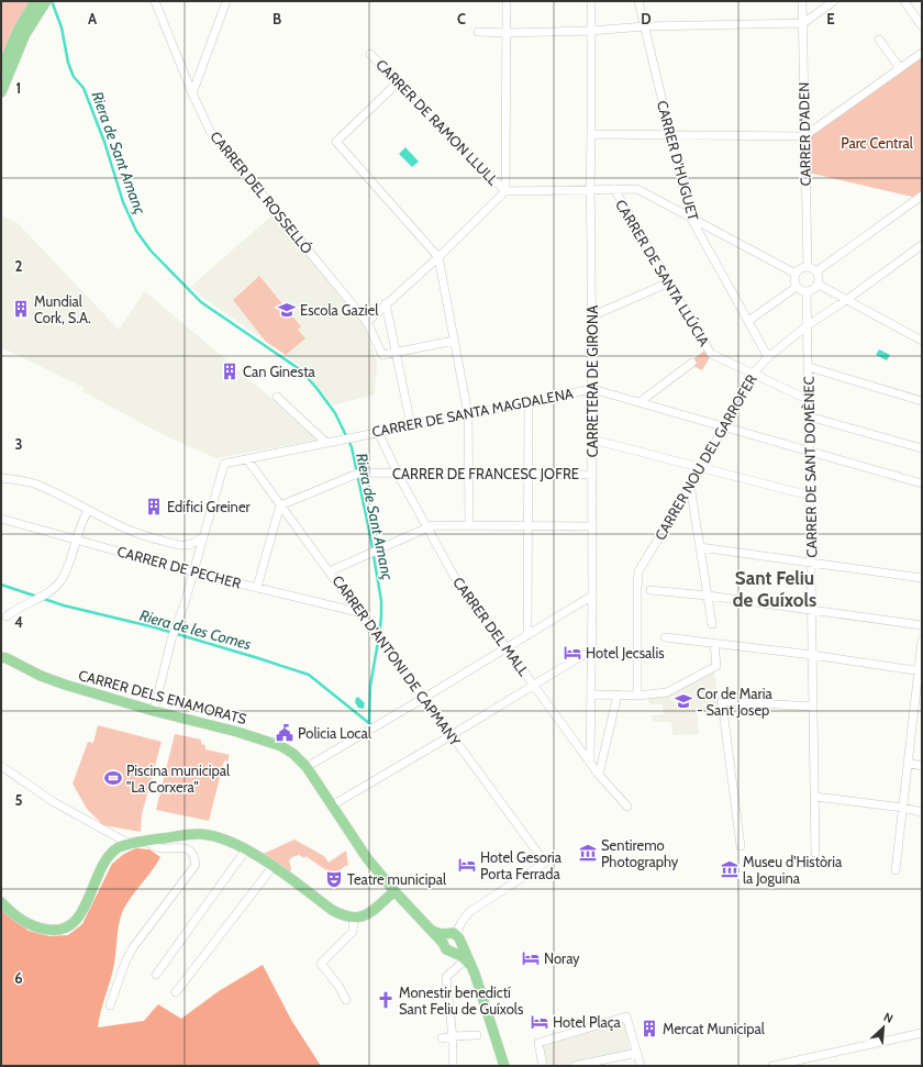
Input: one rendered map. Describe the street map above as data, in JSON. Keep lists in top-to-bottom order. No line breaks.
{"streets":{"main road":["CARRER DELS ENAMORATS"],"street":["CARRER DE RAMON LLULL","CARRER D'ADEN","CARRER D'HUGUET","CARRER DEL ROSSELLÓ","CARRER DE SANTA LLÚCIA","CARRETERA DE GIRONA","CARRER DE SANTA MAGDALENA","CARRER NOU DEL GARROFER","CARRER DE SANT DOMÈNEC","CARRER DE FRANCESC JOFRE","CARRER DE PECHER","CARRER DEL MALL","CARRER D'ANTONI DE CAPMANY"]},"crossings":[["CARRER D'ADEN","CARRER DE SANT DOMÈNEC"],["CARRER D'HUGUET","CARRER NOU DEL GARROFER"],["CARRER DE SANTA LLÚCIA","CARRER NOU DEL GARROFER"],["CARRER DE SANTA LLÚCIA","CARRER DE SANT DOMÈNEC"],["CARRETERA DE GIRONA","CARRER DE SANTA MAGDALENA"],["CARRETERA DE GIRONA","CARRER DE FRANCESC JOFRE"],["CARRETERA DE GIRONA","CARRER DEL MALL"],["CARRER DE SANTA MAGDALENA","CARRER NOU DEL GARROFER"],["CARRER DE SANTA MAGDALENA","CARRER DE SANT DOMÈNEC"],["CARRER DE SANTA MAGDALENA","CARRER DEL MALL"],["CARRER DE SANTA MAGDALENA","CARRER D'ANTONI DE CAPMANY"],["CARRER NOU DEL GARROFER","CARRER DE SANT DOMÈNEC"],["CARRER DE FRANCESC JOFRE","CARRER DEL MALL"],["CARRER DE FRANCESC JOFRE","CARRER D'ANTONI DE CAPMANY"],["CARRER DE PECHER","CARRER D'ANTONI DE CAPMANY"],["CARRER D'ANTONI DE CAPMANY","CARRER DELS ENAMORATS"]],"districts":["Sant Feliu de Guíxols"],"water":["Riera de Sant Amanç","Riera de les Comes"],"parks":["Parc Central"],"places":{"building":["Mundial Cork, S.A.","Can Ginesta","Edifici Greiner","Mercat Municipal"],"school or university":["Escola Gaziel","Cor de Maria - Sant Josep"],"hotel":["Hotel Jecsalis","Hotel Gesoria Porta Ferrada","Noray","Hotel Plaça"],"public building":["Policia Local"],"sports":["Piscina municipal \"La Corxera\""],"museum":["Sentiremo Photography","Museu d'Història la Joguina"],"theatre":["Teatre municipal"],"church":["Monestir benedictí Sant Feliu de Guíxols"]},"north":"top right","grid":{"columns":["A","B","C","D","E"],"rows":["1","2","3","4","5","6"]}}
